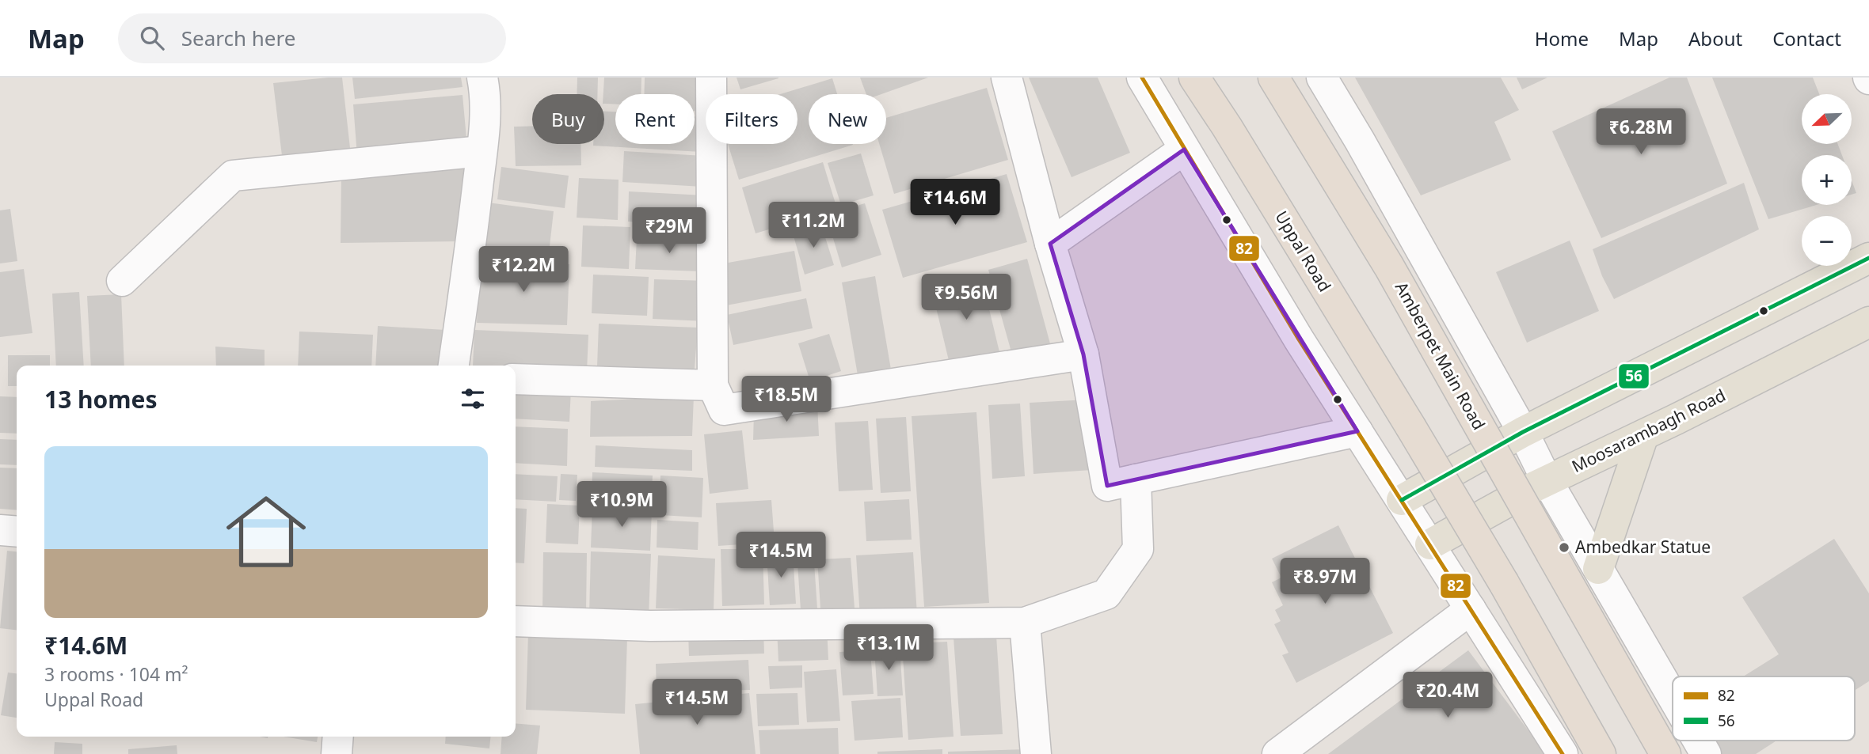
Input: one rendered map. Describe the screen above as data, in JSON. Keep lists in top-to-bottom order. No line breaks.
{"streets":{"highway":["Uppal Road","Amberpet Main Road"],"main road":["Moosarambagh Road"]},"places":["Ambedkar Statue"],"lines":["transit line 82","transit line 56"],"legend":["82","56"],"north":"bottom left","page":{"header":"Map","search":"Search here","nav":["Home","Map","About","Contact"],"map_buttons":["+","−"],"chip":["Buy","Rent","Filters","New"],"price":["₹6.28M","₹14.6M","₹11.2M","₹29M","₹12.2M","₹9.56M","₹18.5M","₹10.9M","₹14.5M","₹8.97M","₹13.1M","₹20.4M","₹14.5M"],"heading":"13 homes","list":[{"name":"₹14.6M","note":"3 rooms · 104 m² · Uppal Road"}]}}
